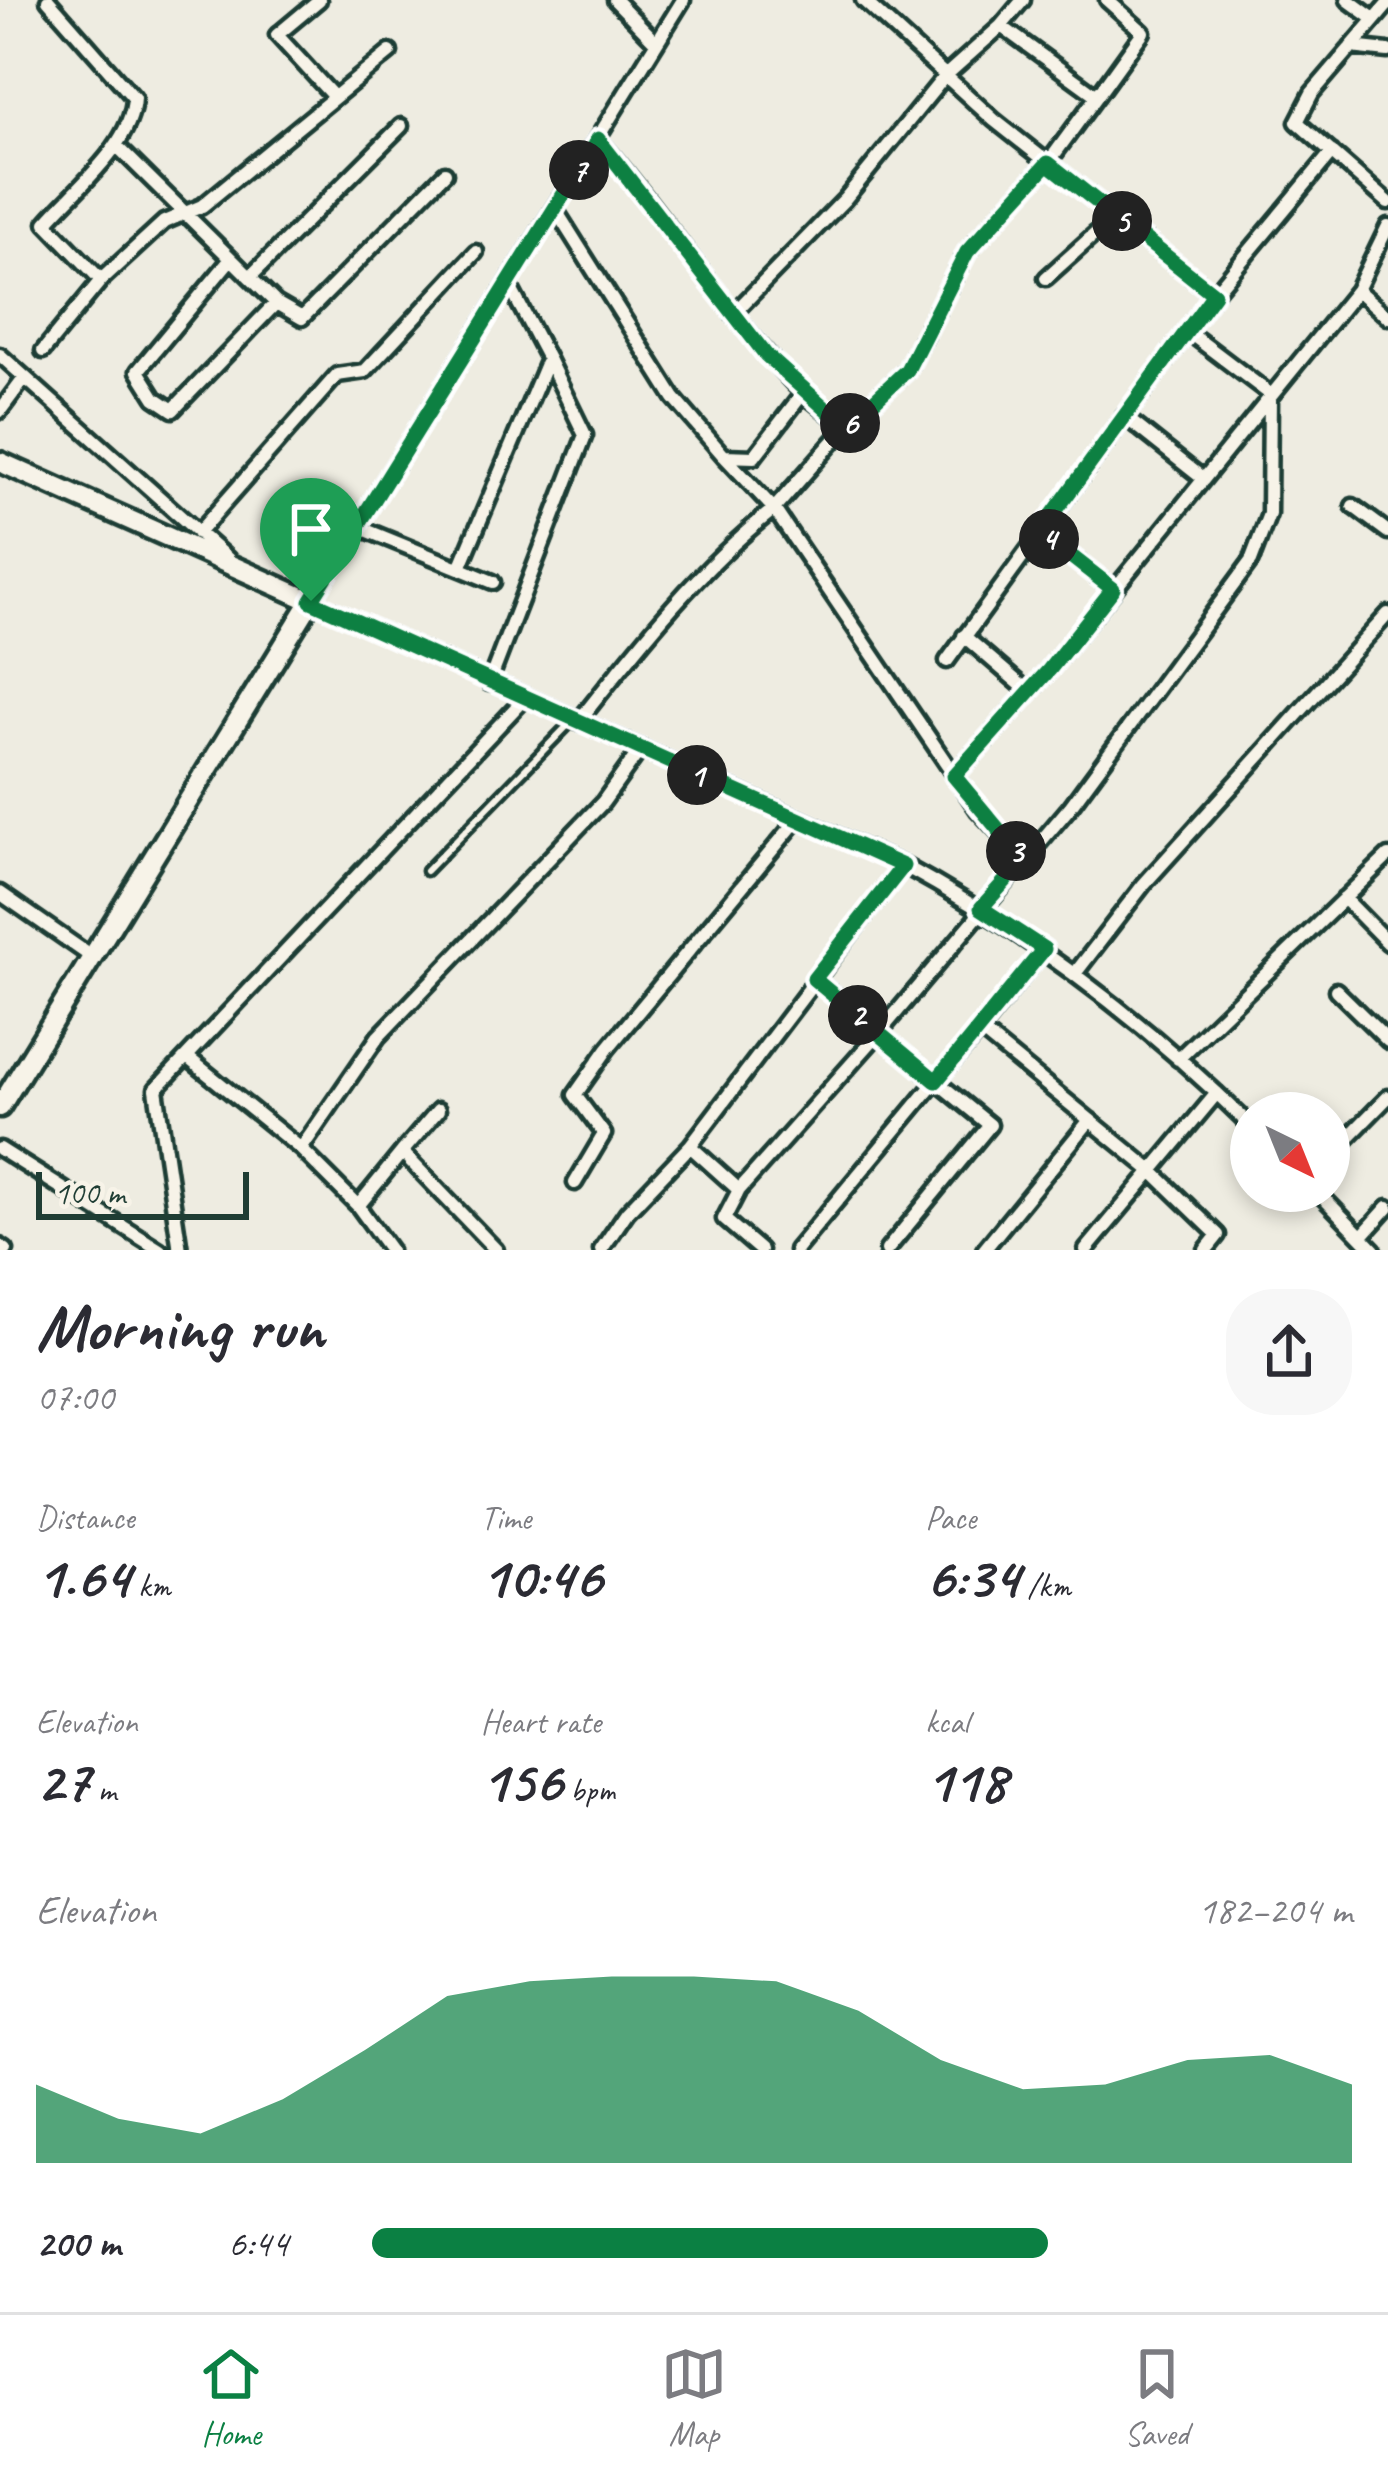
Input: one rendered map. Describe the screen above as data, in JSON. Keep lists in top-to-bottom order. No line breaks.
{"scale_bar":"100 m","north":"bottom right","page":{"pins":["7","5","6","4","1","3","2"],"scale":"100 m","heading":["Morning run","07:00"],"stats":[["Distance","1.64 km"],["Time","10:46"],["Pace","6:34 /km"],["Elevation","27 m"],["Heart rate","156 bpm"],["kcal","118"]],"chart":["Elevation","182–204 m"],"list":[{"name":"200 m","note":"6:44"}],"tabs":["Home","Map","Saved"]}}
